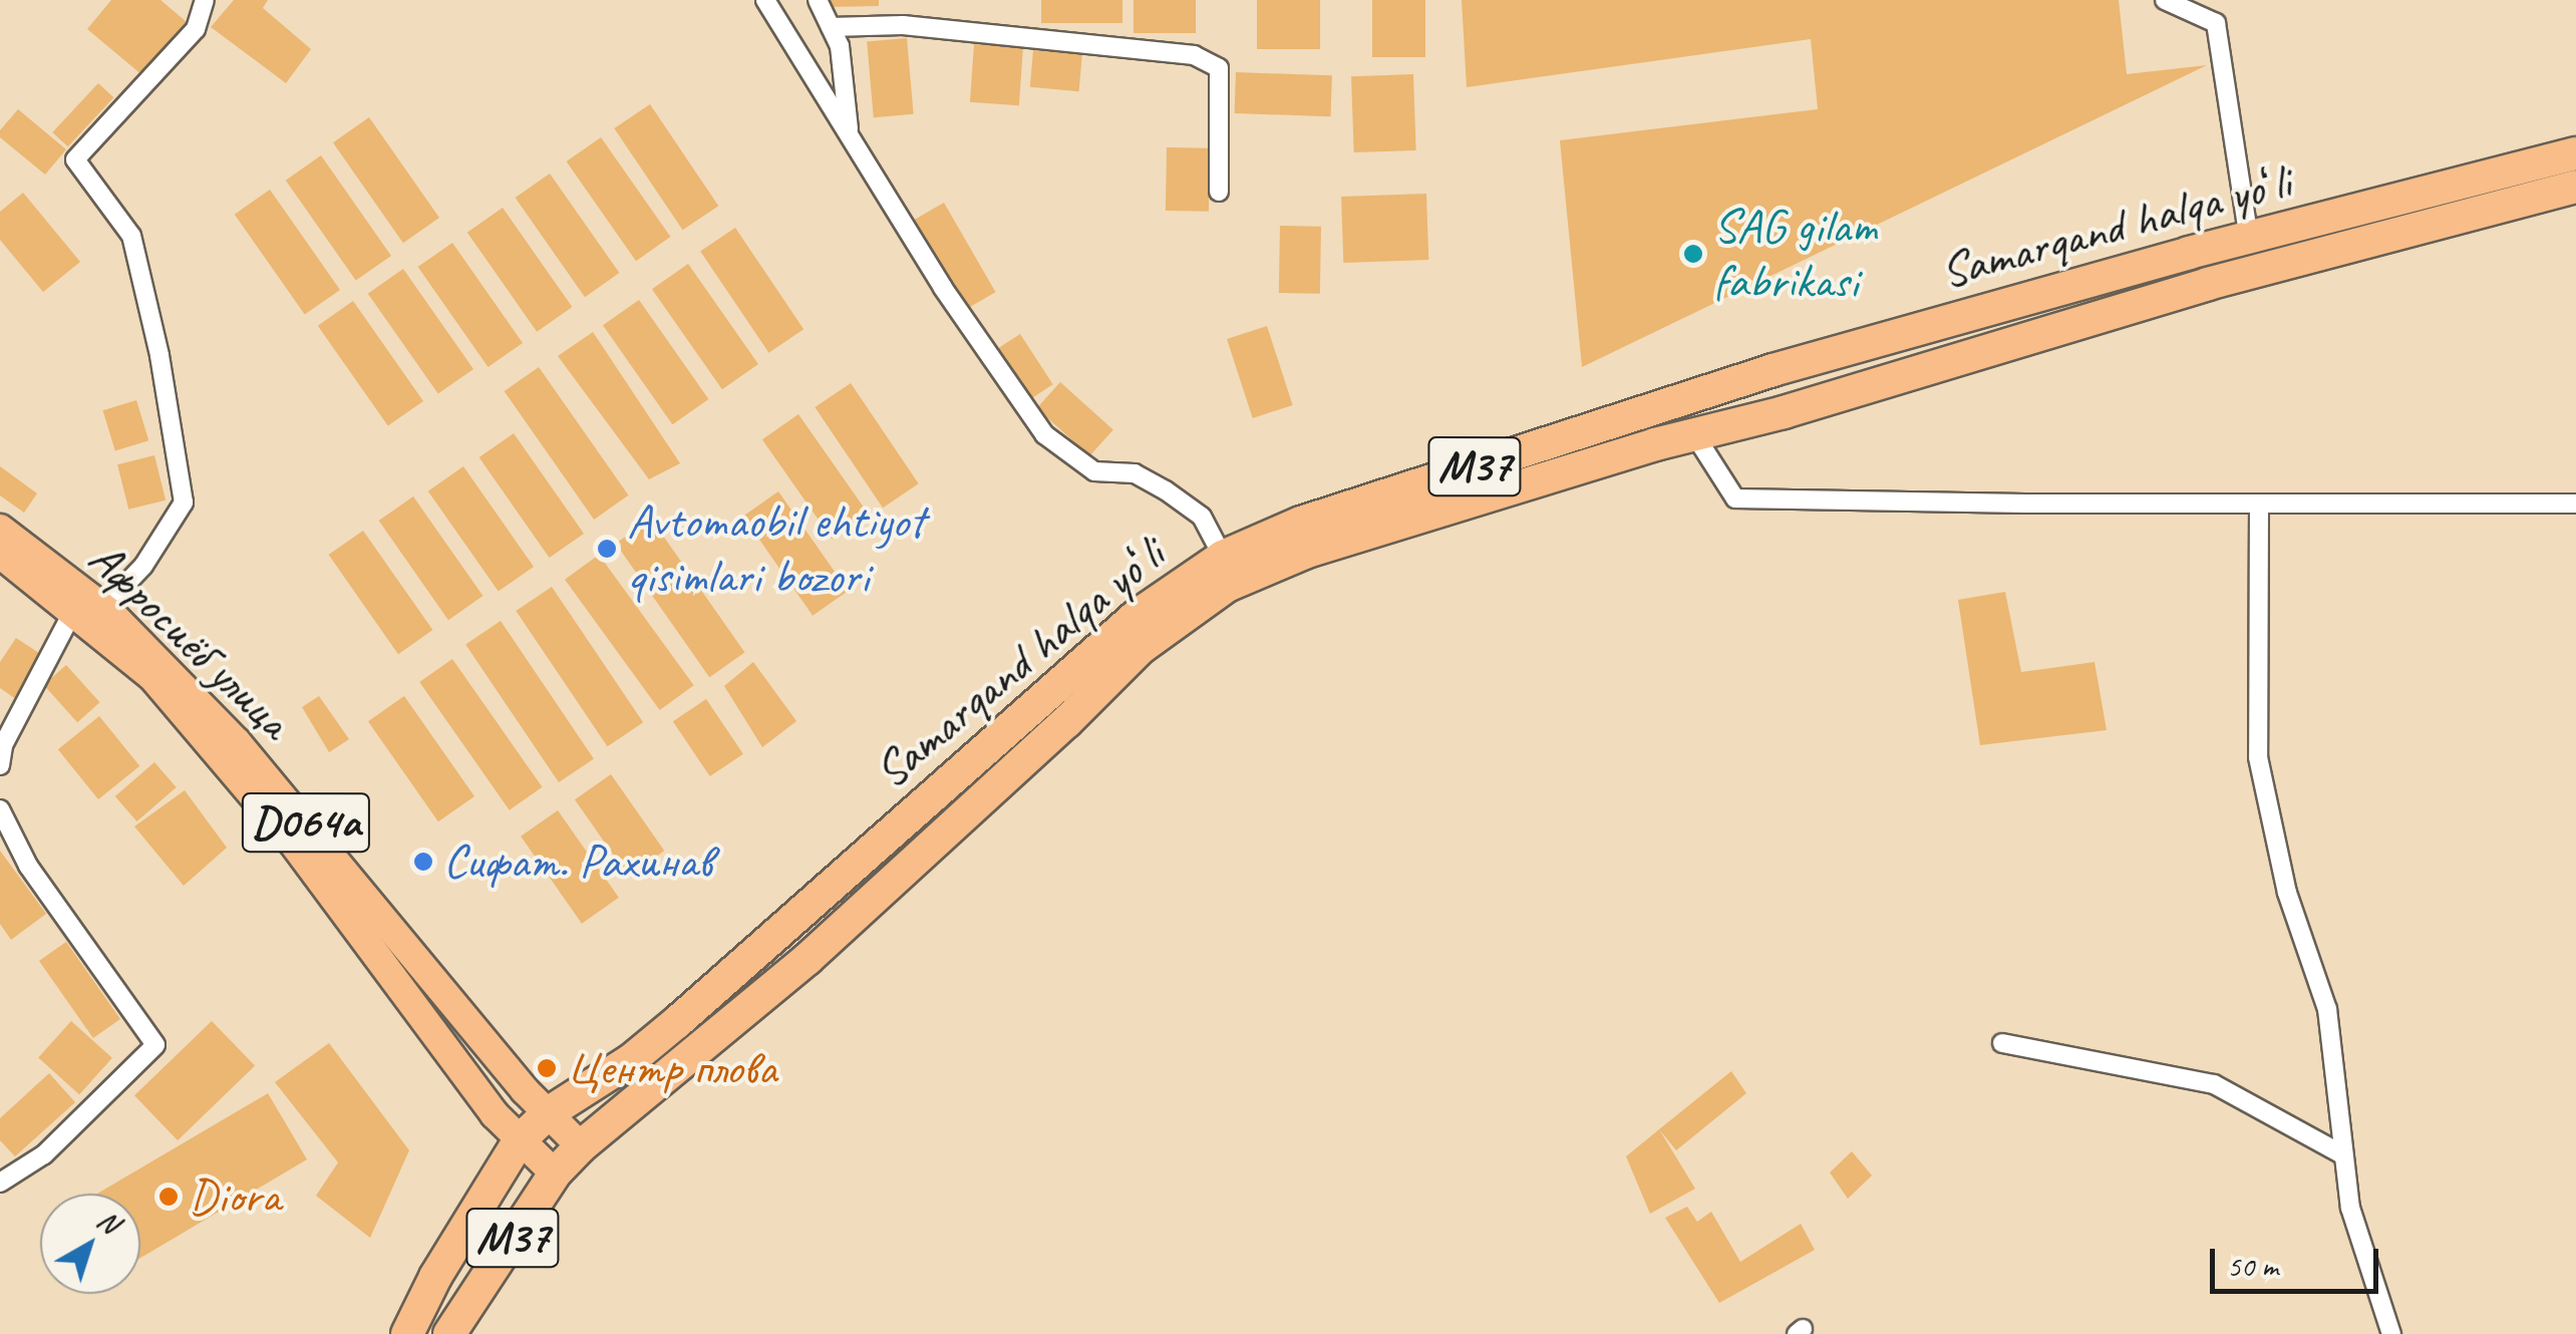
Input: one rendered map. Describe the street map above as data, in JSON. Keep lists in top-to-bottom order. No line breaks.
{"streets":{"highway":["Samarqand halqa yoʻli","M37"],"main road":["Афросиёб улица","D064a"]},"crossings":[["Samarqand halqa yoʻli","Афросиёб улица"]],"places":["SAG gilam fabrikasi","Avtomaobil ehtiyot qisimlari bozori","Сифат. Рахинав","Центр плова","Diora"],"scale_bar":"50 m","north":"top right"}
